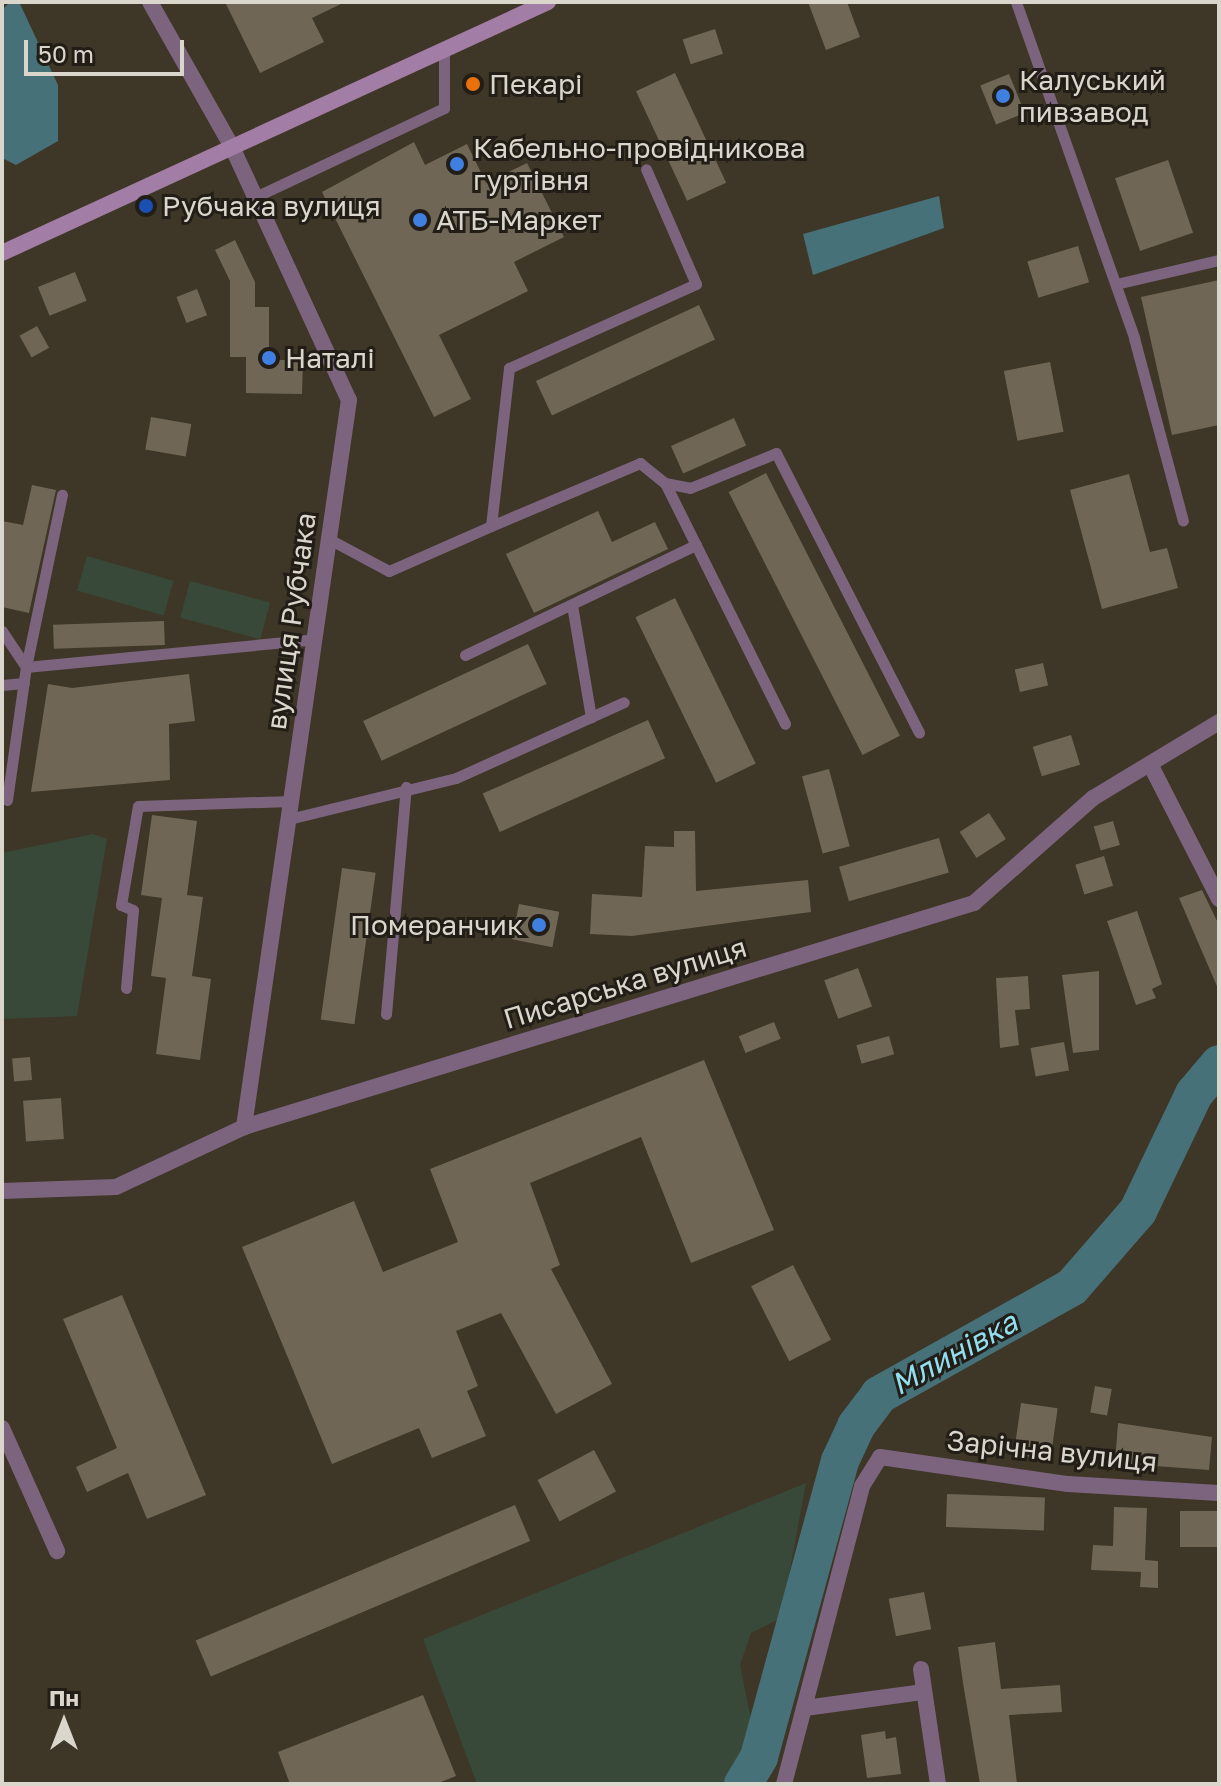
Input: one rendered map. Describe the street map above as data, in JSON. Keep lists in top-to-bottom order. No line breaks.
{"streets":{"street":["вулиця Рубчака","Писарська вулиця","Зарічна вулиця"]},"crossings":[["вулиця Рубчака","Писарська вулиця"]],"water":["Млинівка"],"places":["Пекарі","Калуський пивзавод","Кабельно-провідникова гуртівня","Рубчака вулиця","АТБ-Маркет","Наталі","Померанчик"],"scale_bar":"50 m","north":"top"}
